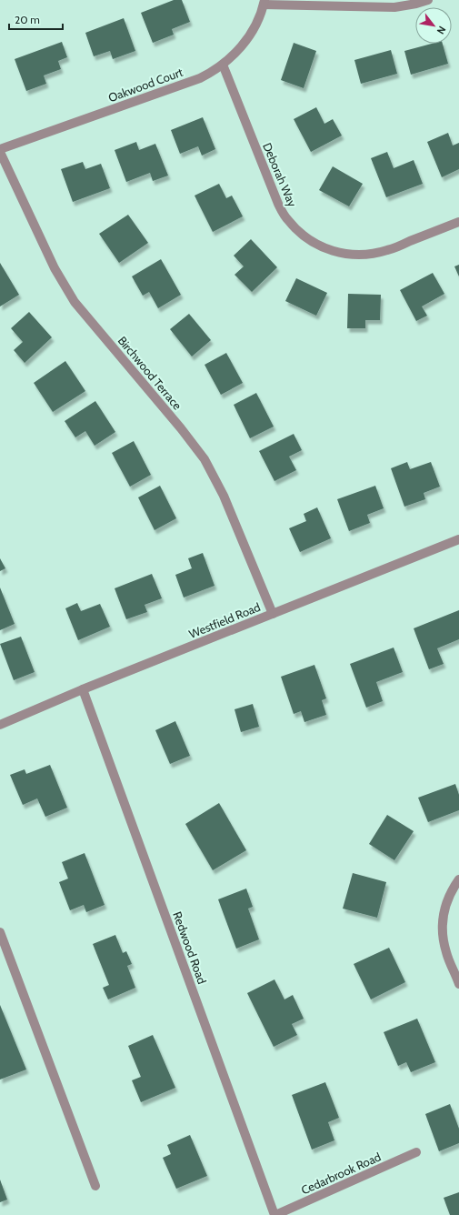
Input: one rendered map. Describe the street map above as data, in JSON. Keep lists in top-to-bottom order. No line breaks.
{"streets":{"street":["Oakwood Court","Deborah Way","Birchwood Terrace","Westfield Road","Redwood Road","Cedarbrook Road"]},"crossings":[["Oakwood Court","Deborah Way"],["Birchwood Terrace","Westfield Road"],["Westfield Road","Redwood Road"],["Redwood Road","Cedarbrook Road"]],"scale_bar":"20 m","north":"bottom right"}
